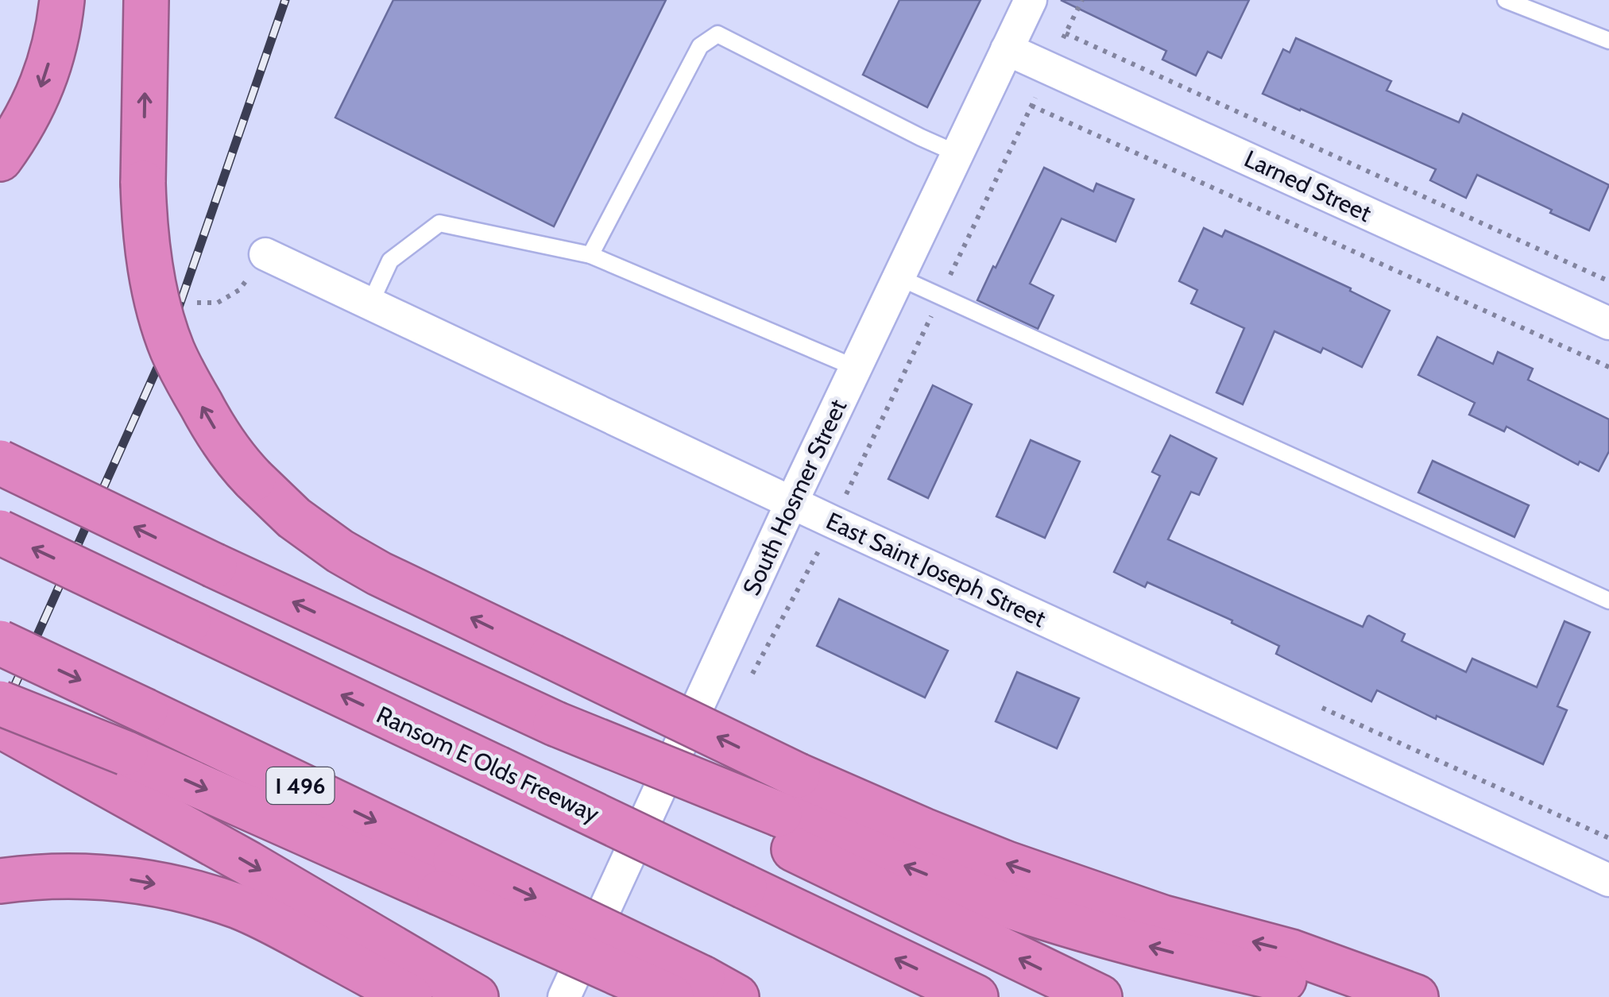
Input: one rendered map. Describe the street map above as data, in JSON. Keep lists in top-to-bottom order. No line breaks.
{"streets":{"highway":["Ransom E Olds Freeway","I 496"],"street":["Larned Street","South Hosmer Street","East Saint Joseph Street"]},"crossings":[["Larned Street","South Hosmer Street"],["South Hosmer Street","East Saint Joseph Street"]]}
